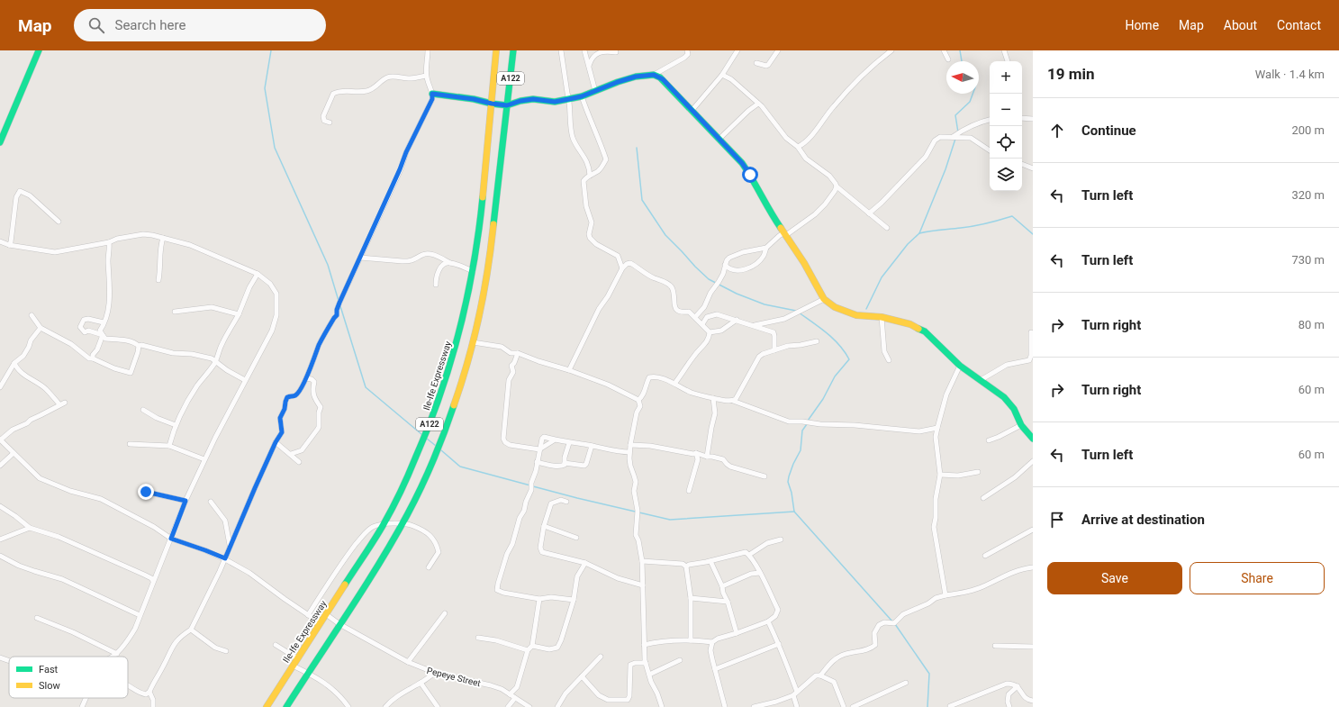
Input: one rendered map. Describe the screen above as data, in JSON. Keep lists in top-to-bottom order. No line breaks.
{"streets":{"main road":["A122","Ile-Ife Expressway"],"street":["Pepeye Street"]},"crossings":[["Ile-Ife Expressway","Pepeye Street"]],"legend":["Fast","Slow"],"north":"left","page":{"header":"Map","search":"Search here","nav":["Home","Map","About","Contact"],"heading":["19 min","Walk · 1.4 km"],"map_buttons":["+","−"],"list":[["Continue","200 m"],["Turn left","320 m"],["Turn left","730 m"],["Turn right","80 m"],["Turn right","60 m"],["Turn left","60 m"],"Arrive at destination"],"buttons":["Save","Share"]}}
